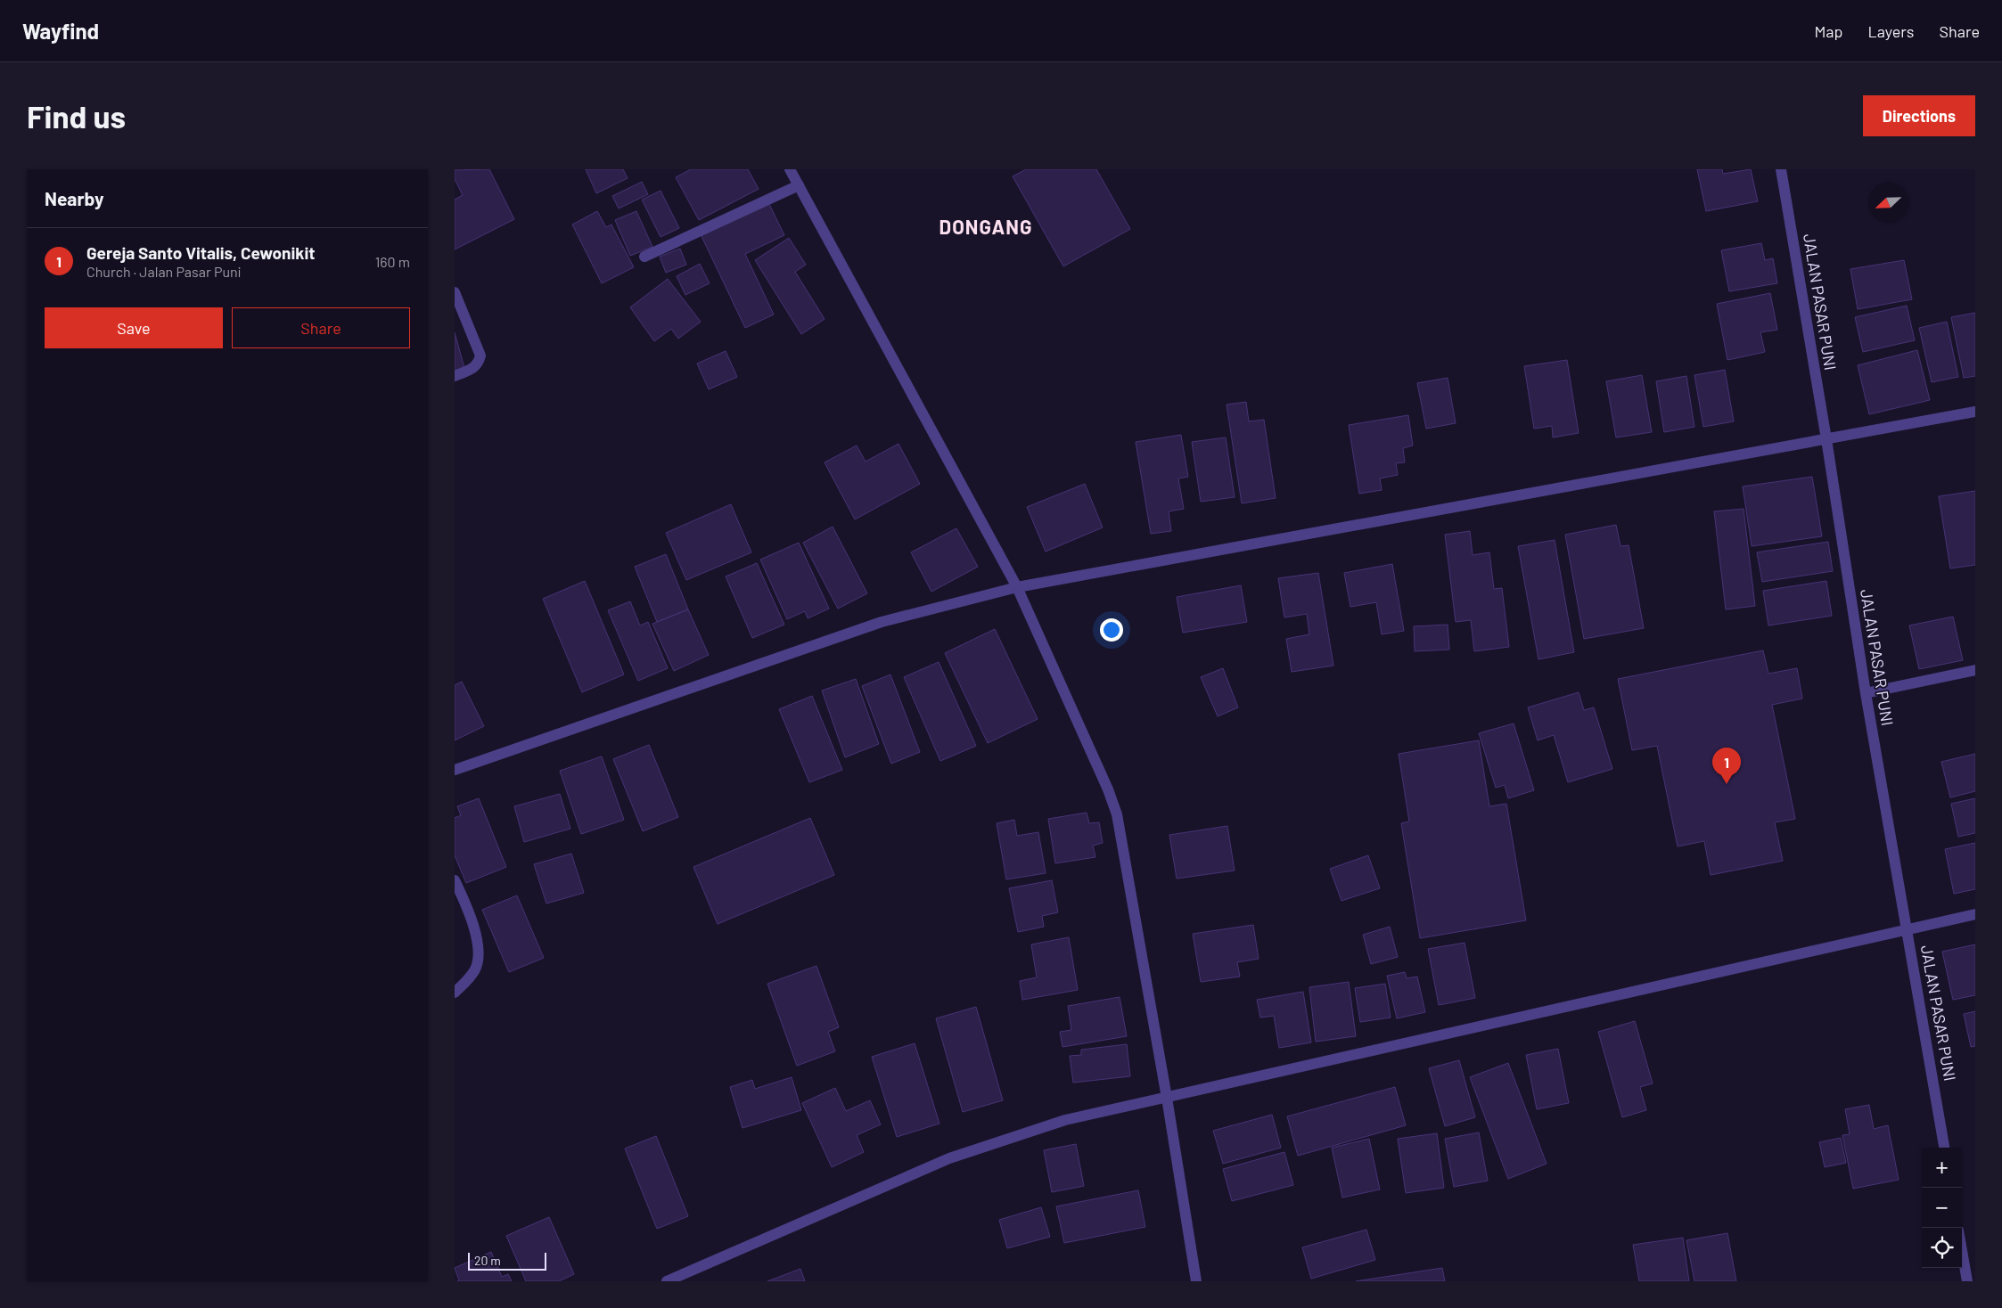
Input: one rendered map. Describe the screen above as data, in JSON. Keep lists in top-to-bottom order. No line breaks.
{"streets":{"street":["JALAN PASAR PUNI"]},"districts":["DONGANG"],"scale_bar":"20 m","north":"bottom left","page":{"header":"Wayfind","nav":["Map","Layers","Share"],"buttons":["Directions",["Save","Share"]],"title":"Find us","heading":"Nearby","list":[{"mark":"1","name":"Gereja Santo Vitalis, Cewonikit","note":"Church · Jalan Pasar Puni","value":"160 m"}],"pins":"1","map_buttons":["+","−"],"scale":"20 m"}}
